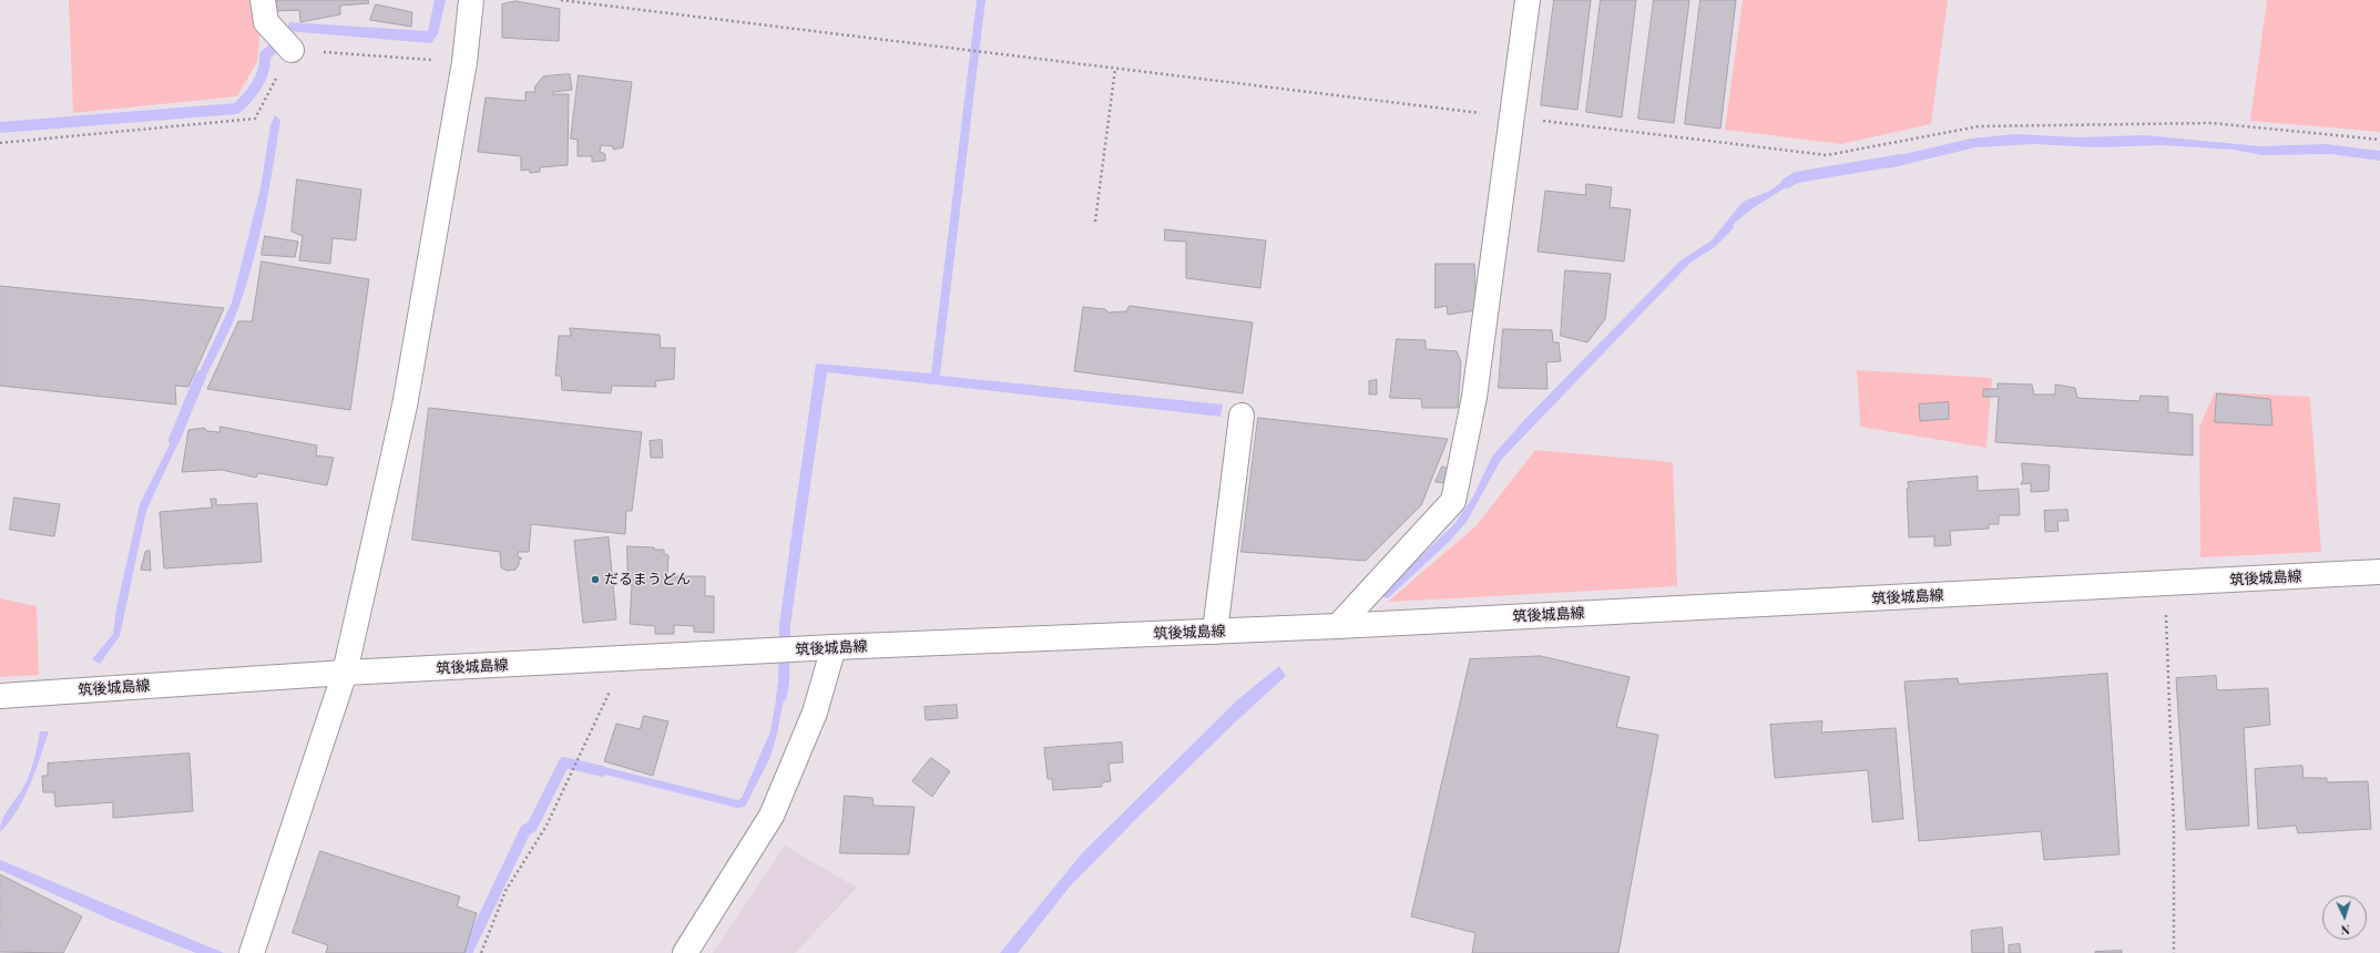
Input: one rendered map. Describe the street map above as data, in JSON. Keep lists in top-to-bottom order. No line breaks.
{"streets":{"main road":["筑後城島線"]},"places":["だるまうどん"],"north":"bottom"}
